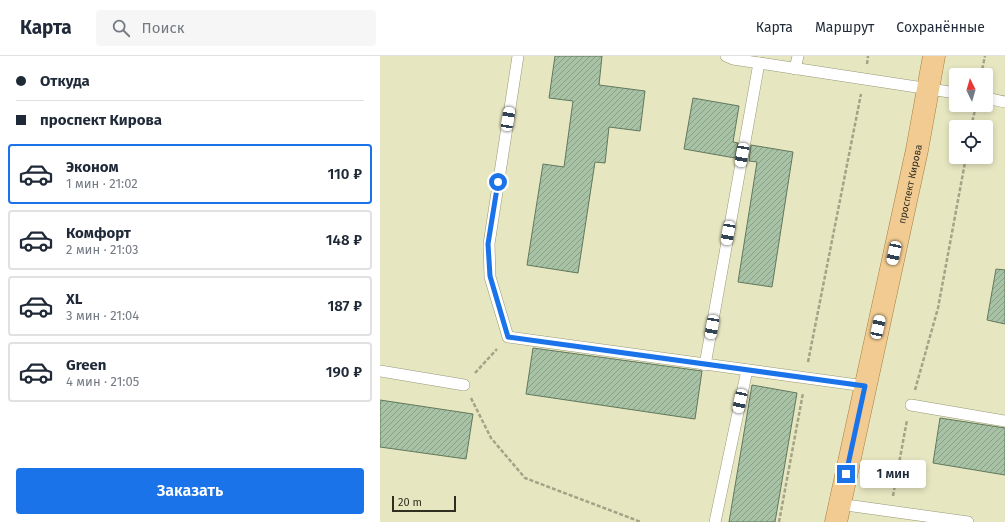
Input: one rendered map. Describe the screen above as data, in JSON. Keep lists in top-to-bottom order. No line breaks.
{"streets":{"main road":["проспект Кирова"]},"scale_bar":"20 m","north":"top","page":{"header":"Карта","search":"Поиск","nav":["Карта","Маршрут","Сохранённые"],"banner":["Откуда","проспект Кирова"],"list":[{"name":"Эконом","note":"1 мин · 21:02","value":"110 ₽"},{"name":"Комфорт","note":"2 мин · 21:03","value":"148 ₽"},{"name":"XL","note":"3 мин · 21:04","value":"187 ₽"},{"name":"Green","note":"4 мин · 21:05","value":"190 ₽"}],"buttons":"Заказать","bubble":"1 мин","scale":"20 m"}}
